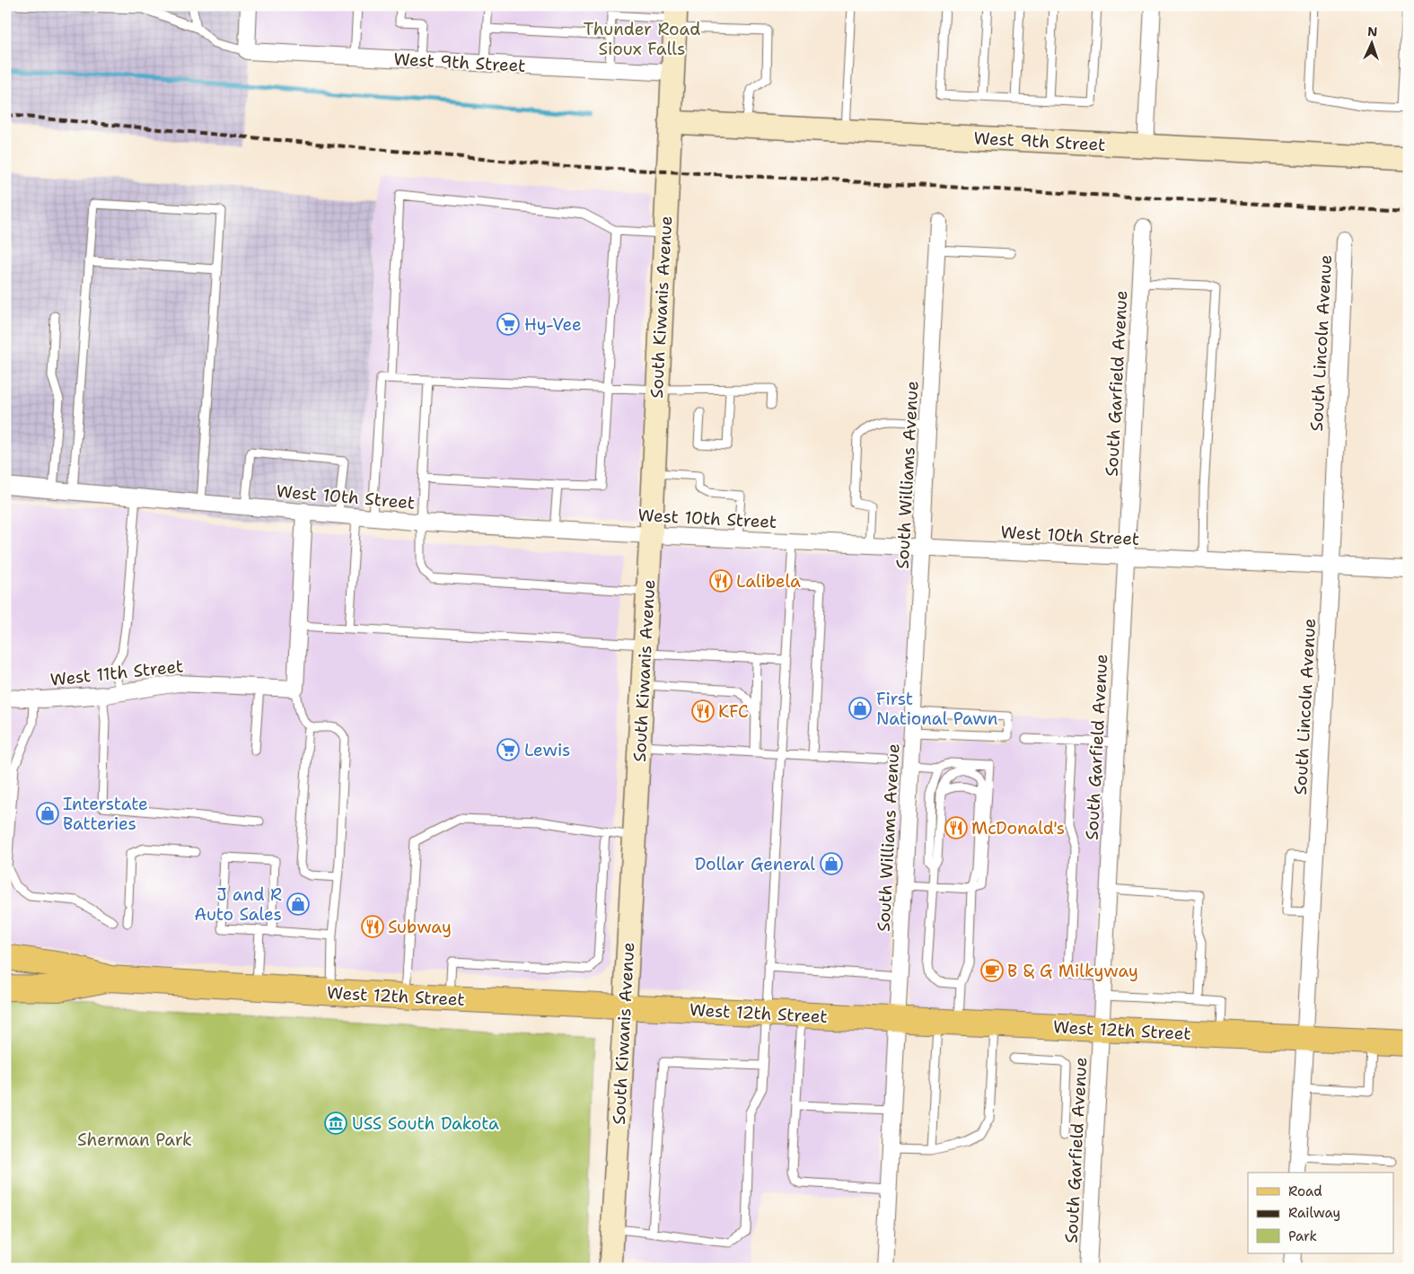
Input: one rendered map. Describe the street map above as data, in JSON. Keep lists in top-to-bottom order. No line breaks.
{"streets":{"main road":["West 9th Street","South Kiwanis Avenue","West 12th Street"],"street":["South Lincoln Avenue","South Garfield Avenue","South Williams Avenue","West 10th Street","West 11th Street"]},"crossings":[["West 9th Street","South Kiwanis Avenue"],["South Kiwanis Avenue","West 10th Street"],["South Kiwanis Avenue","West 12th Street"],["South Lincoln Avenue","West 10th Street"],["South Lincoln Avenue","West 12th Street"],["South Garfield Avenue","West 10th Street"],["South Garfield Avenue","West 12th Street"],["South Williams Avenue","West 10th Street"],["South Williams Avenue","West 12th Street"]],"parks":["Thunder Road Sioux Falls","Sherman Park"],"places":{"supermarket":["Hy-Vee","Lewis"],"restaurant":["Lalibela","KFC","McDonald's","Subway"],"shop":["First National Pawn","Interstate Batteries","Dollar General","J and R Auto Sales"],"cafe":["B & G Milkyway"],"museum":["USS South Dakota"]},"legend":["Road","Railway","Park"],"north":"top"}
